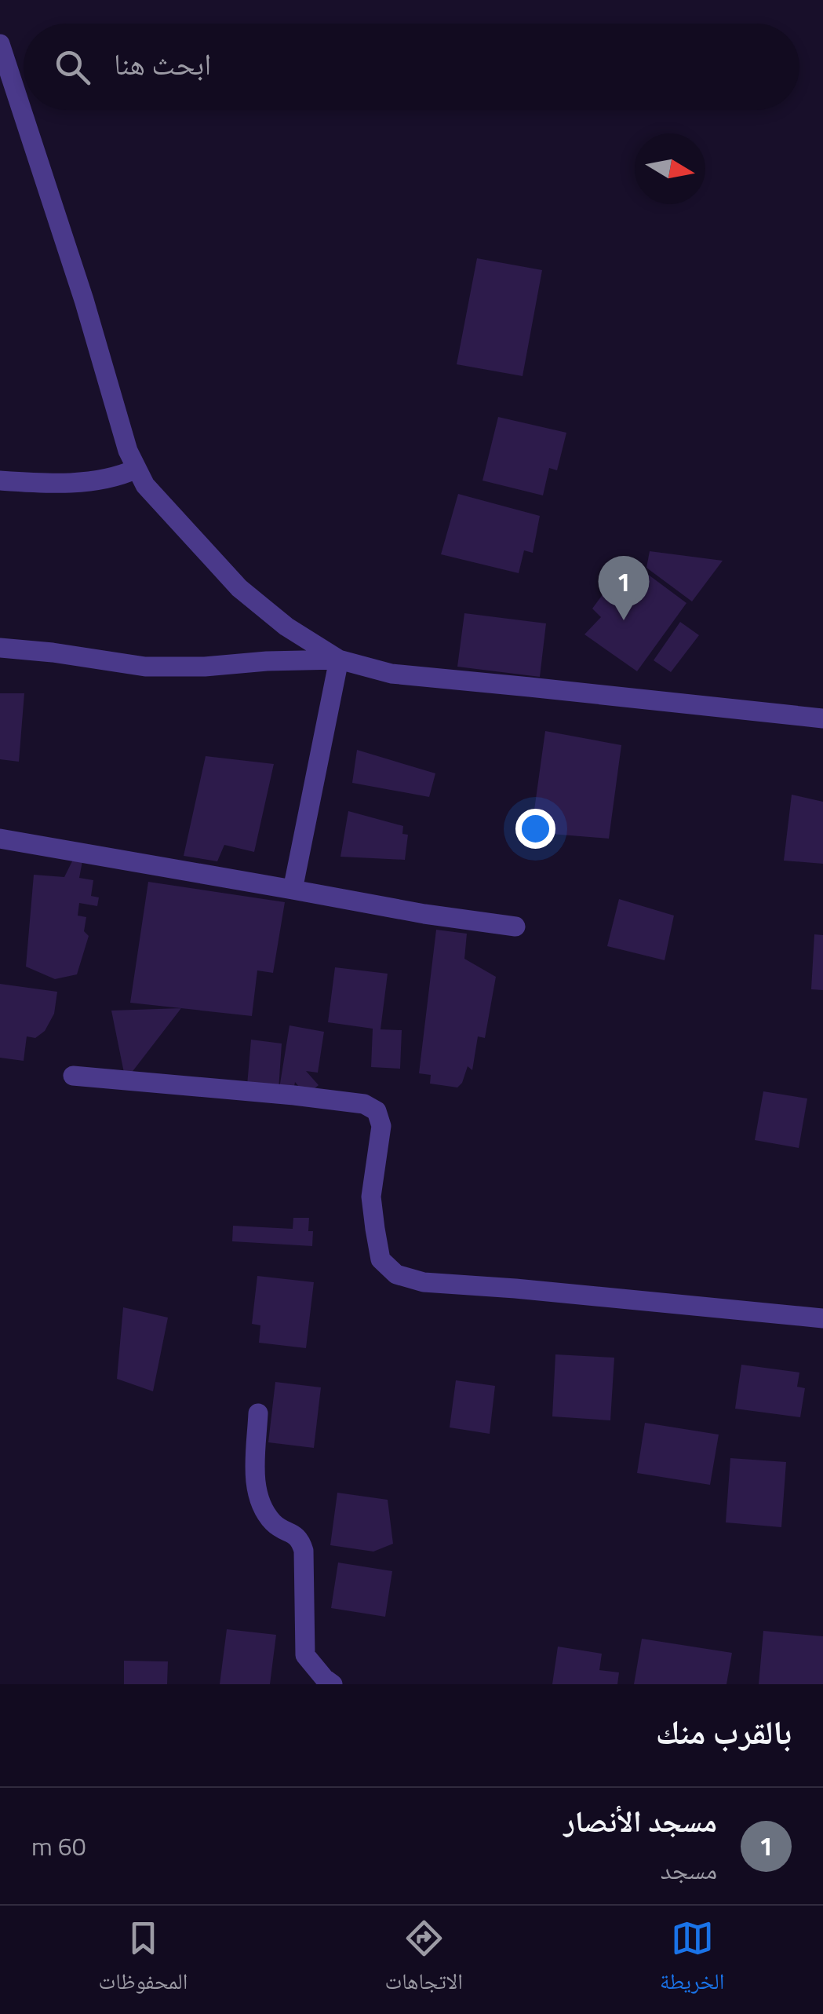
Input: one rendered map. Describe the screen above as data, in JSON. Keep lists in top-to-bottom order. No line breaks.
{"north":"right","page":{"search":"ابحث هنا","pins":"1","heading":"بالقرب منك","list":[{"mark":"1","name":"مسجد الأنصار","note":"مسجد","value":"60 m"}],"nav":["الخريطة","الاتجاهات","المحفوظات"]}}
